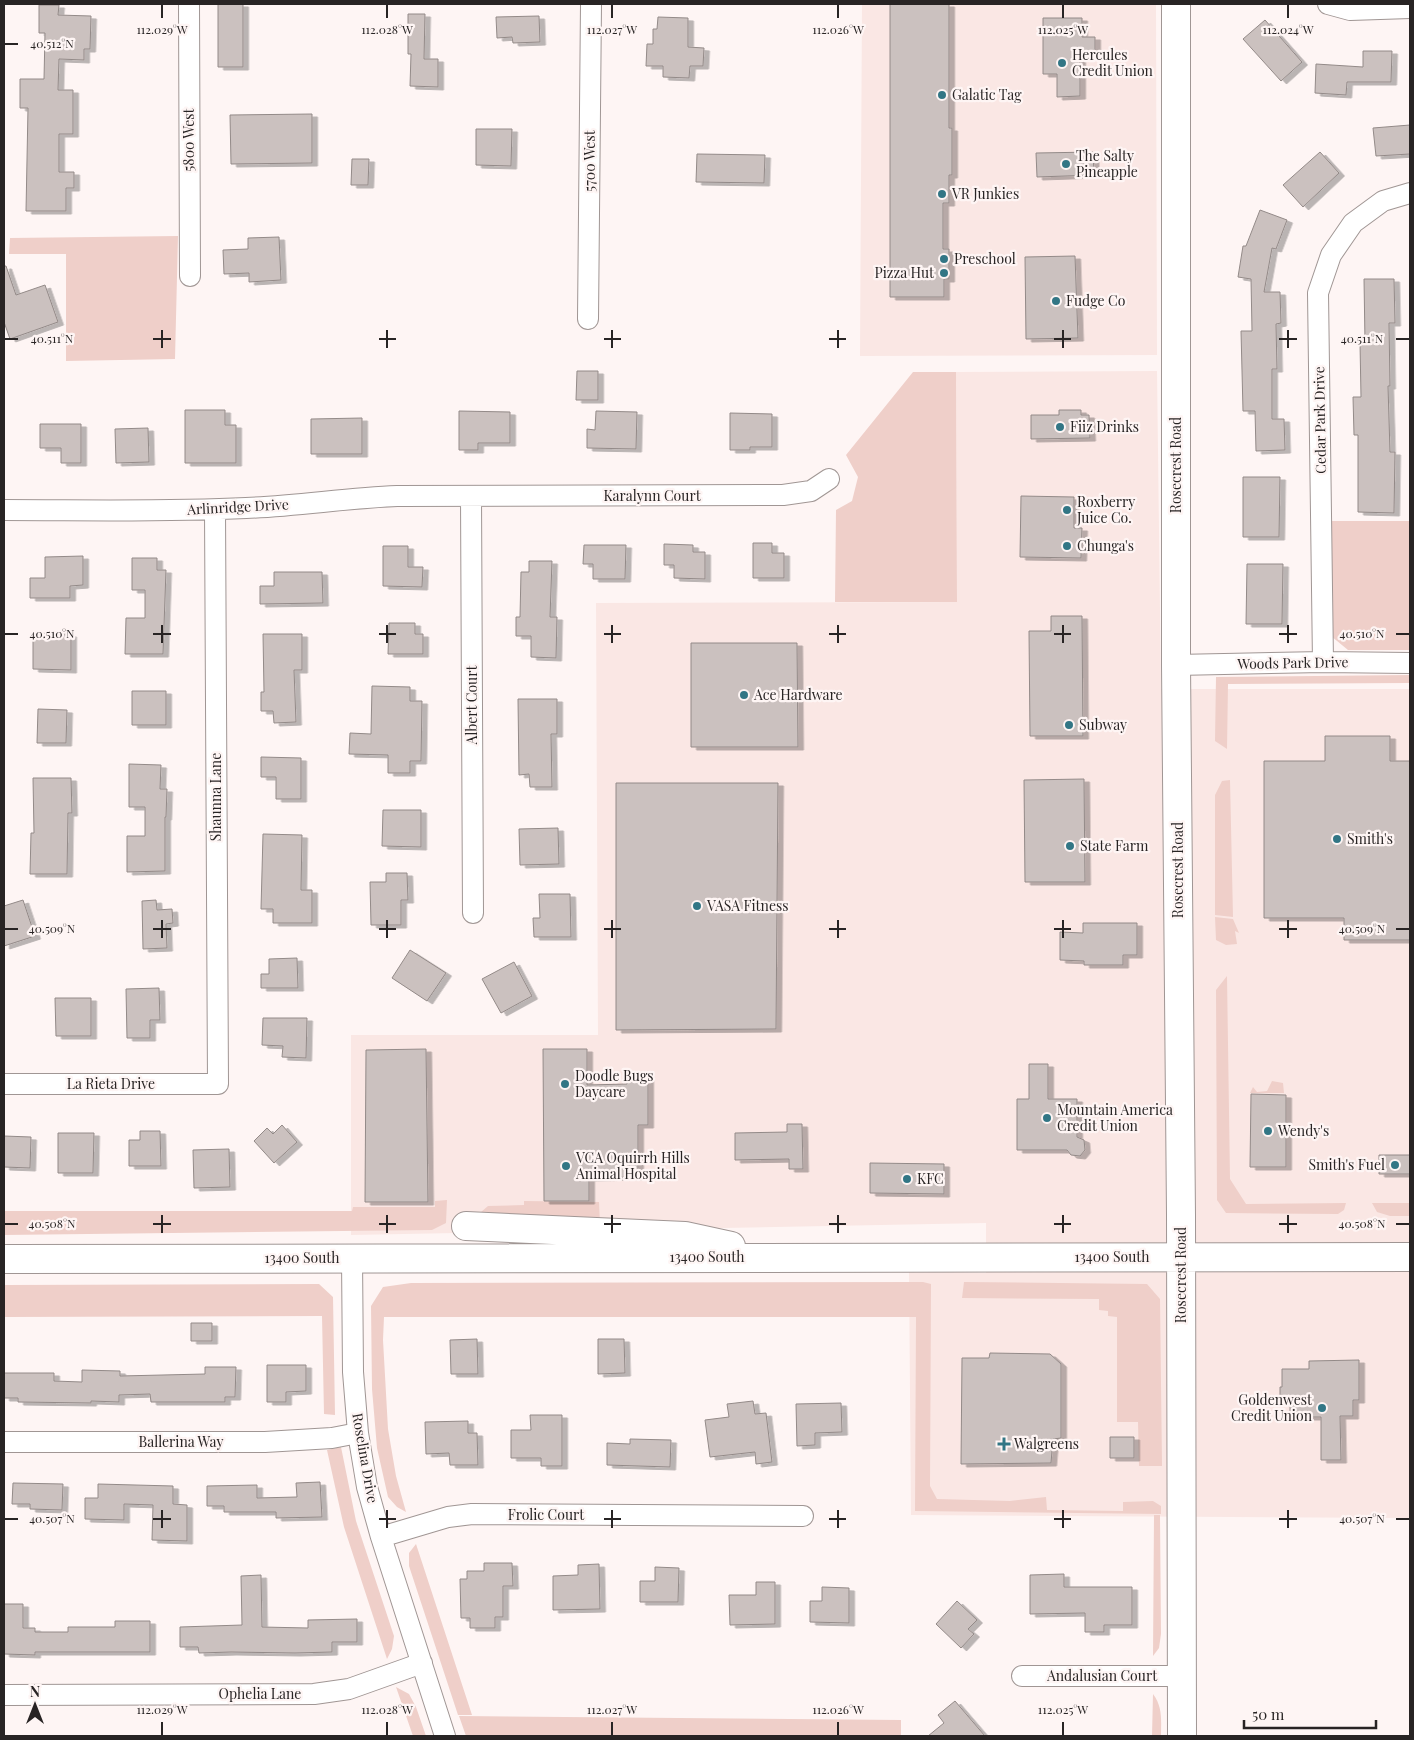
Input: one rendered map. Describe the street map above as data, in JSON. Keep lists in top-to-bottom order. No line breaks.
{"streets":{"main road":["Rosecrest Road","13400 South"],"street":["5800 West","5700 West","Cedar Park Drive","Karalynn Court","Arlinridge Drive","Woods Park Drive","Albert Court","Shaunna Lane","La Rieta Drive","Ballerina Way","Roselina Drive","Frolic Court","Andalusian Court","Ophelia Lane"]},"crossings":[["Cedar Park Drive","Woods Park Drive"],["Rosecrest Road","Woods Park Drive"],["Rosecrest Road","13400 South"],["Rosecrest Road","Andalusian Court"],["Karalynn Court","Arlinridge Drive"],["Karalynn Court","Albert Court"],["Arlinridge Drive","Albert Court"],["Arlinridge Drive","Shaunna Lane"],["Shaunna Lane","La Rieta Drive"],["13400 South","Roselina Drive"],["Ballerina Way","Roselina Drive"],["Roselina Drive","Frolic Court"],["Roselina Drive","Ophelia Lane"]],"places":{"other":["Hercules Credit Union","Galatic Tag","The Salty Pineapple","VR Junkies","Preschool","Pizza Hut","Fudge Co","Fiiz Drinks","Roxberry Juice Co.","Chunga's","Ace Hardware","Subway","Smith's","State Farm","VASA Fitness","Doodle Bugs Daycare","Mountain America Credit Union","Wendy's","Smith's Fuel","VCA Oquirrh Hills Animal Hospital","KFC","Goldenwest Credit Union"],"health":["Walgreens"]},"scale_bar":"50 m","north":"top","coordinates":["112.029°W","112.028°W","112.027°W","112.026°W","112.025°W","112.024°W","40.512°N","40.511°N","40.510°N","40.509°N","40.508°N","40.507°N"]}
